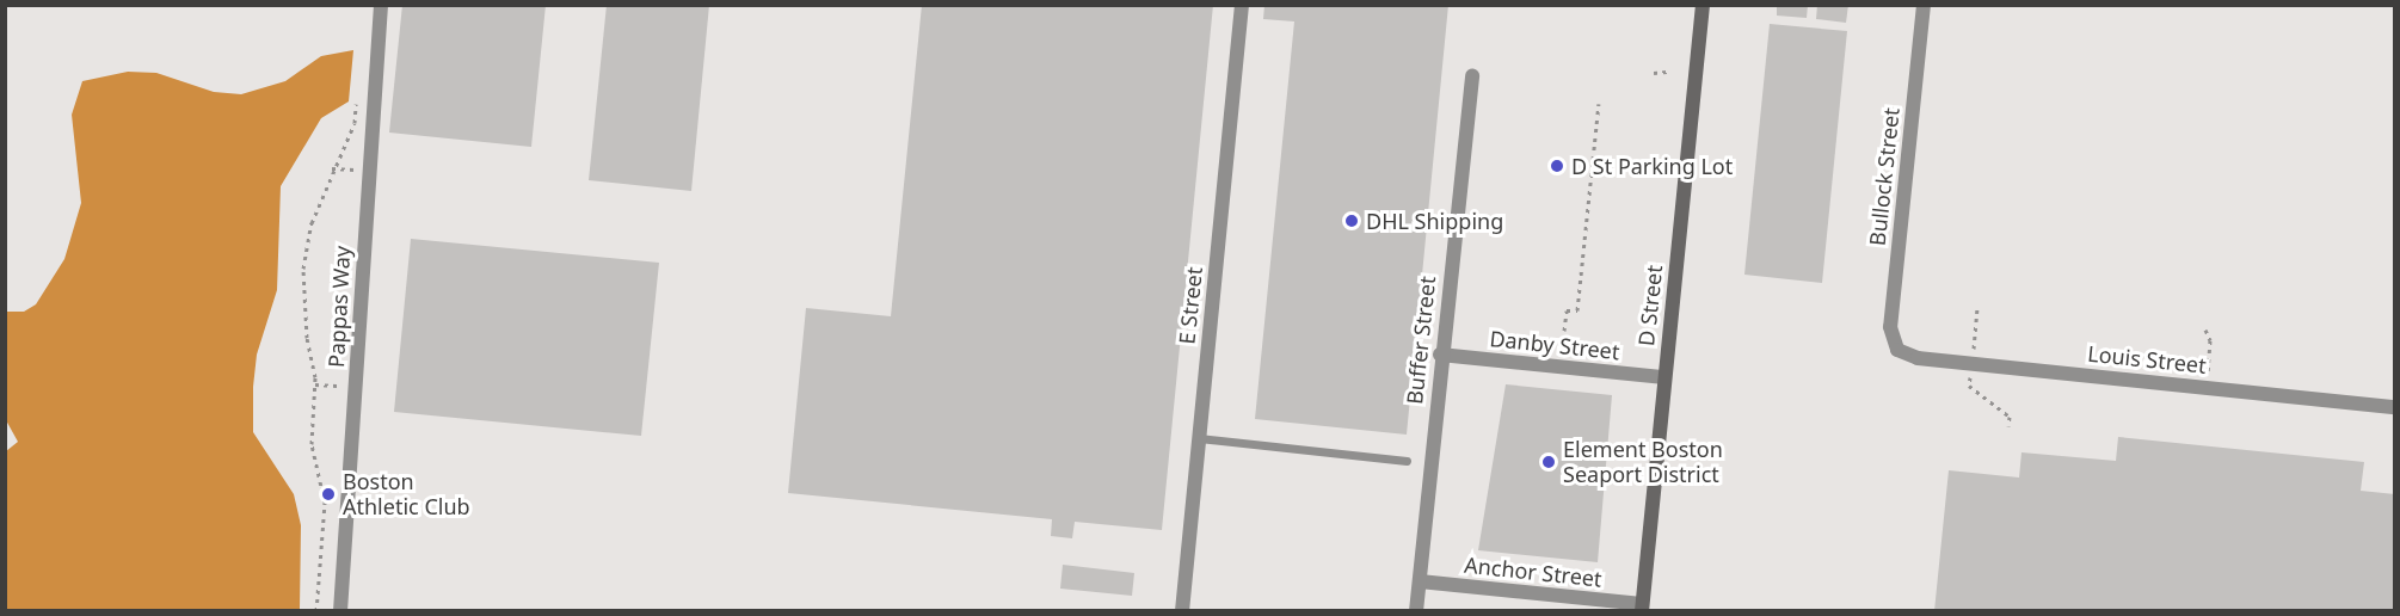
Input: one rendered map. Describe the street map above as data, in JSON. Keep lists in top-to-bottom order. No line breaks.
{"streets":{"main road":["D Street"],"street":["Bullock Street","E Street","Pappas Way","Buffer Street","Danby Street","Louis Street","Anchor Street"]},"crossings":[["Bullock Street","Louis Street"],["D Street","Danby Street"],["D Street","Anchor Street"],["Buffer Street","Danby Street"],["Buffer Street","Anchor Street"]],"places":["D St Parking Lot","DHL Shipping","Element Boston Seaport District","Boston Athletic Club"]}
